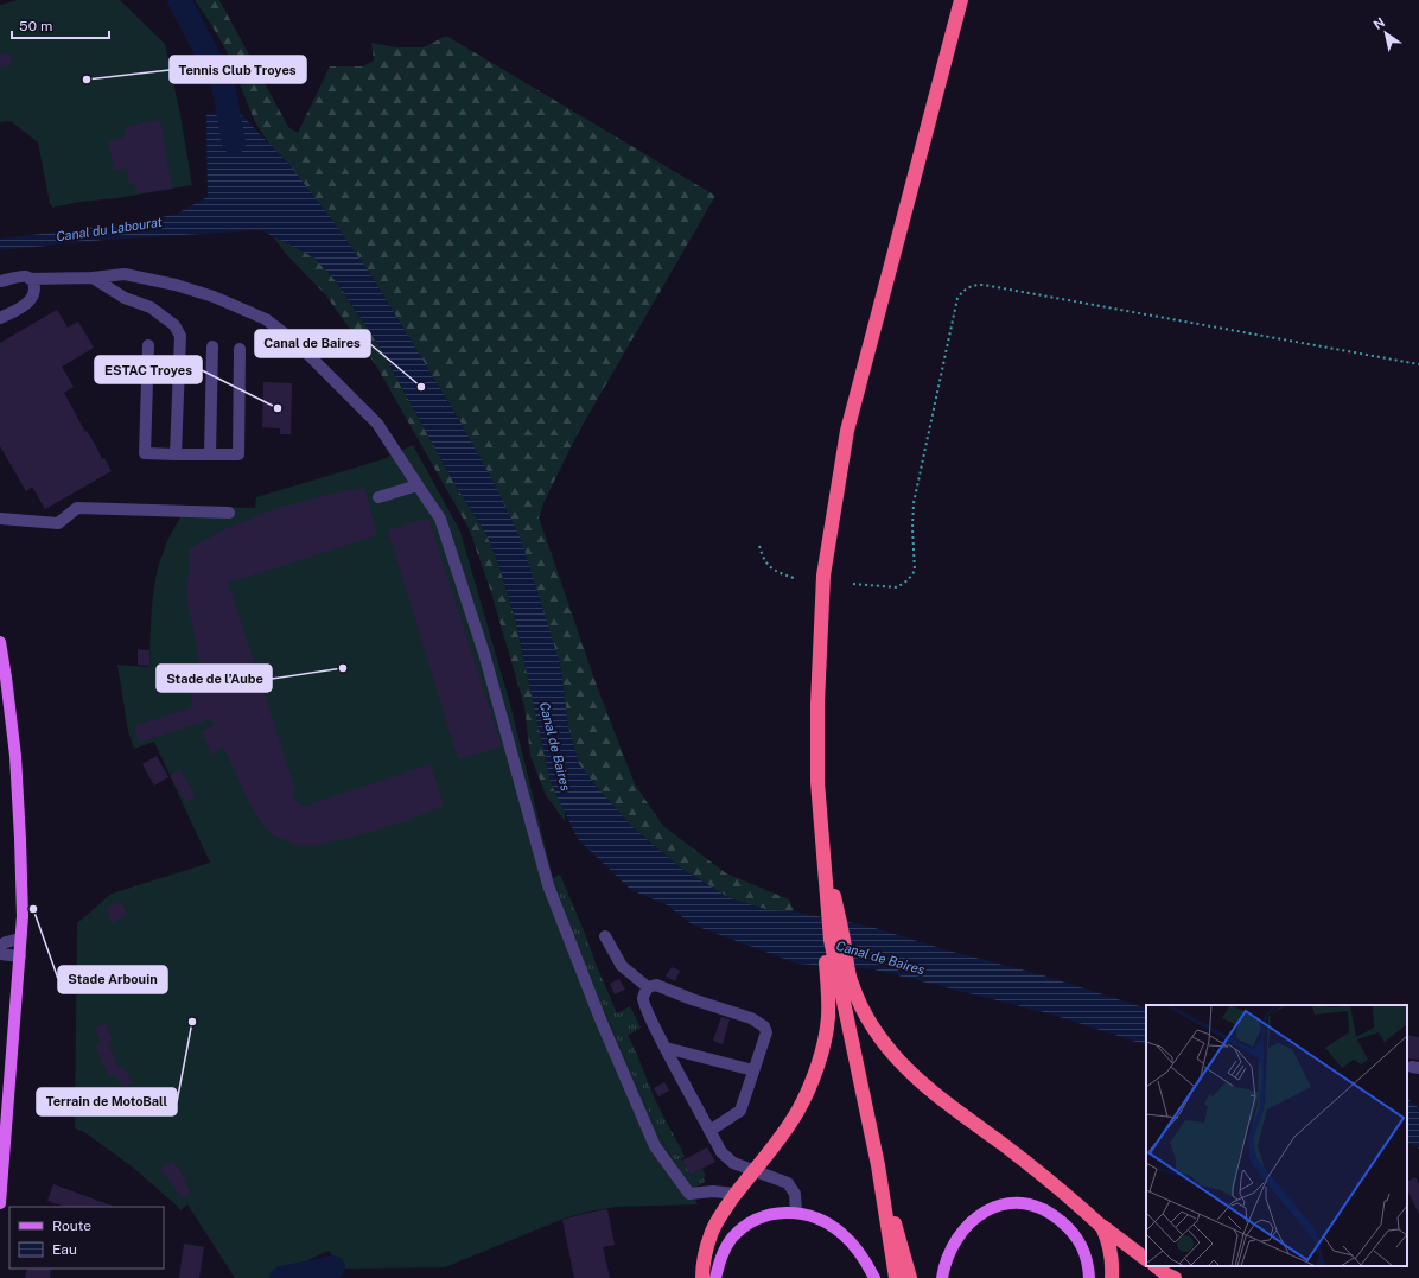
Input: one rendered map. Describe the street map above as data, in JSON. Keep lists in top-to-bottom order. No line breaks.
{"water":["Canal du Labourat","Canal de Baires"],"places":["Tennis Club Troyes","Canal de Baires","ESTAC Troyes","Stade de l’Aube","Stade Arbouin","Terrain de MotoBall"],"legend":["Route","Eau"],"scale_bar":"50 m","north":"top left"}
